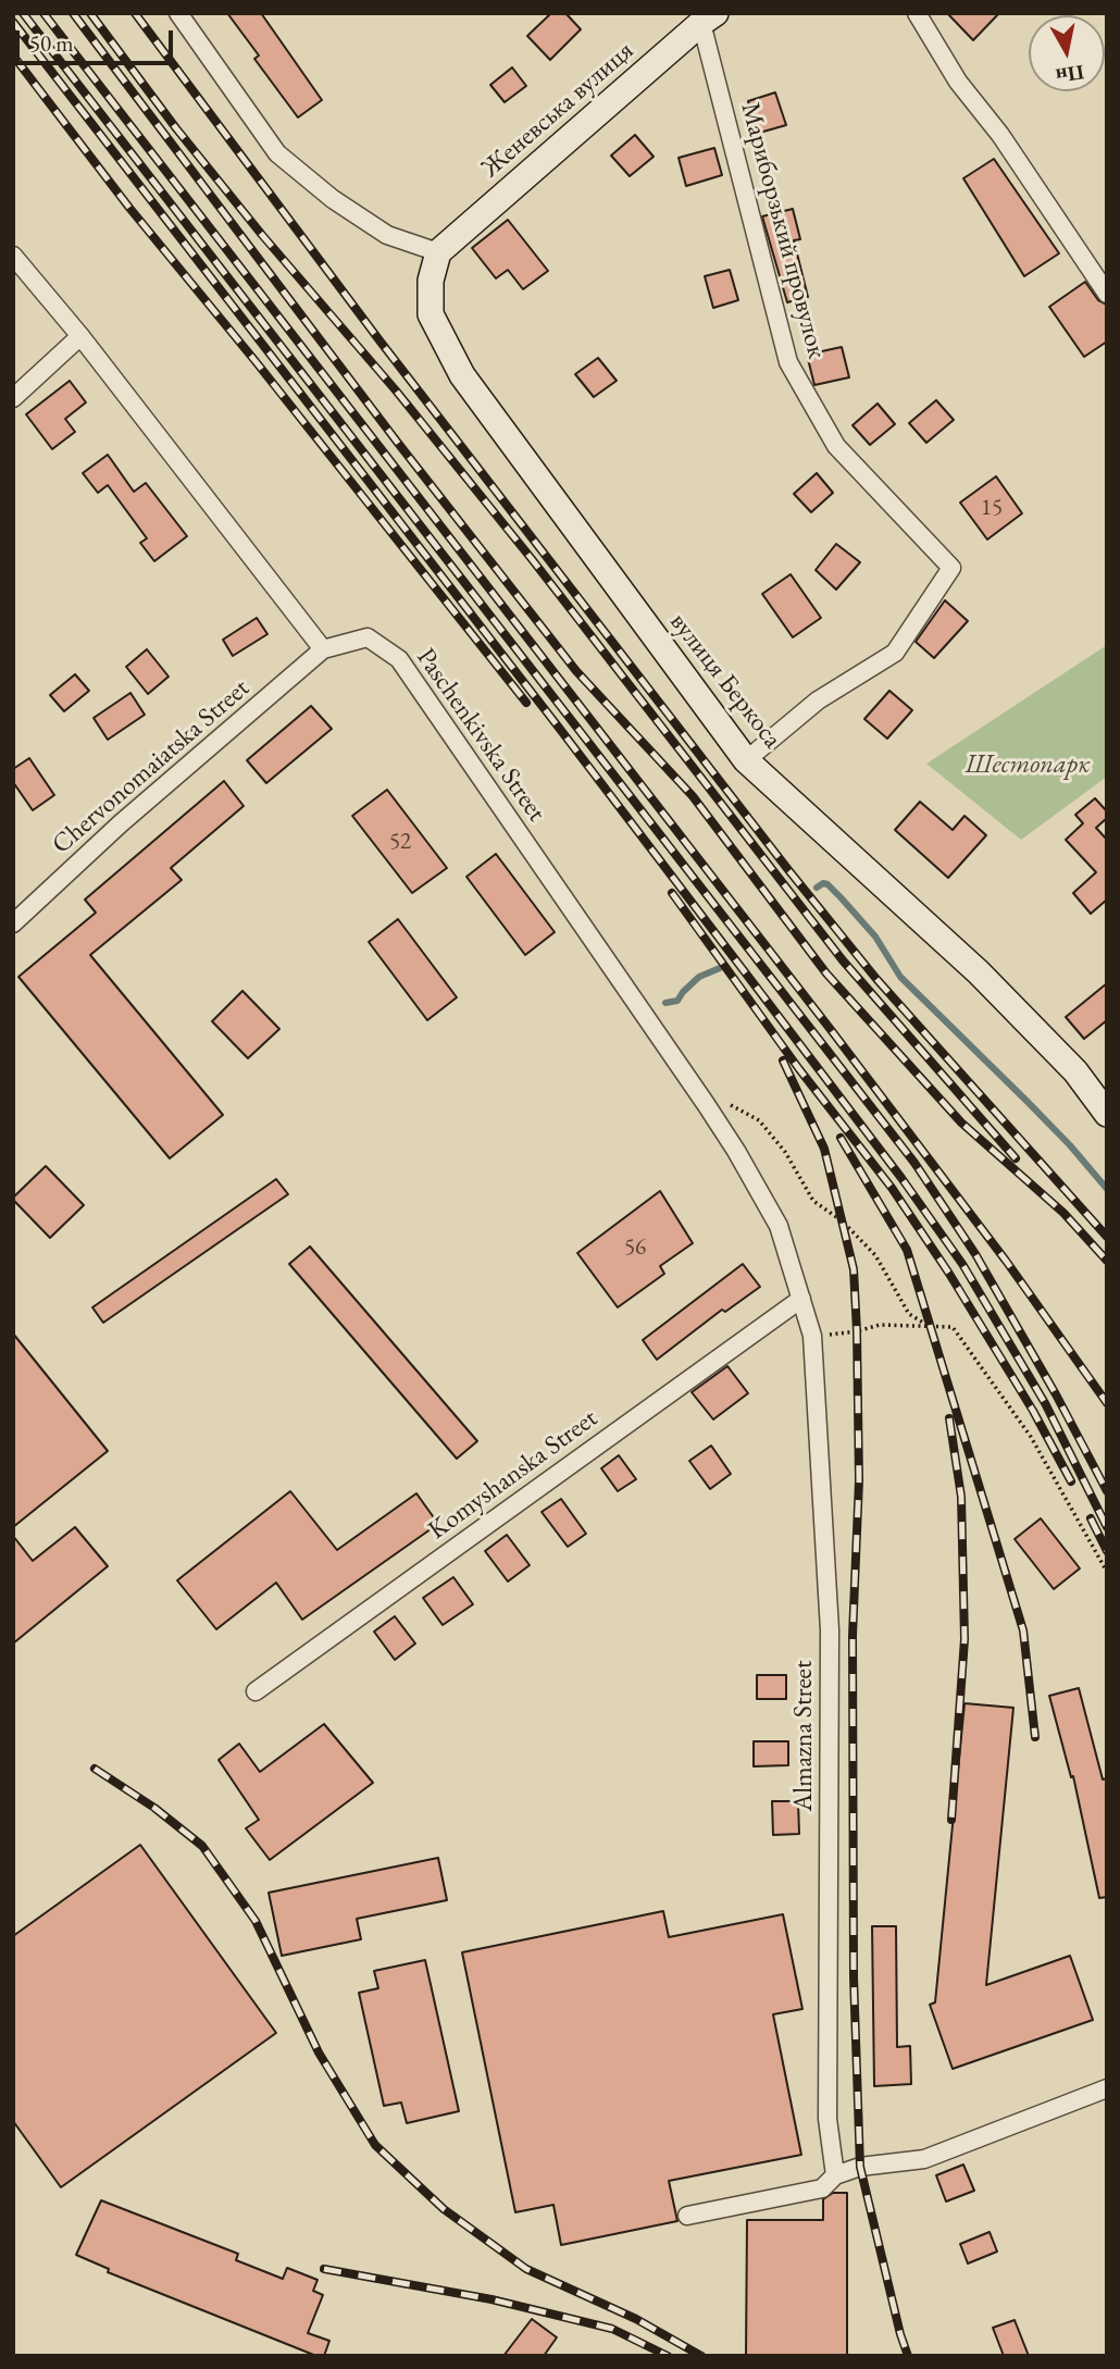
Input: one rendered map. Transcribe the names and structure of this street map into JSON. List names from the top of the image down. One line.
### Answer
{"streets":{"street":["Женевська вулиця","Мариборзький провулок","вулиця Беркоса","Paschenkivska Street","Chervonomaiatska Street","Komyshanska Street","Almazna Street"]},"crossings":[["Женевська вулиця","Мариборзький провулок"],["Женевська вулиця","вулиця Беркоса"],["Мариборзький провулок","вулиця Беркоса"],["Paschenkivska Street","Chervonomaiatska Street"],["Paschenkivska Street","Komyshanska Street"],["Paschenkivska Street","Almazna Street"],["Komyshanska Street","Almazna Street"]],"parks":["Шестопарк"],"house_numbers":["15","52","56"],"scale_bar":"50 m","north":"bottom"}
